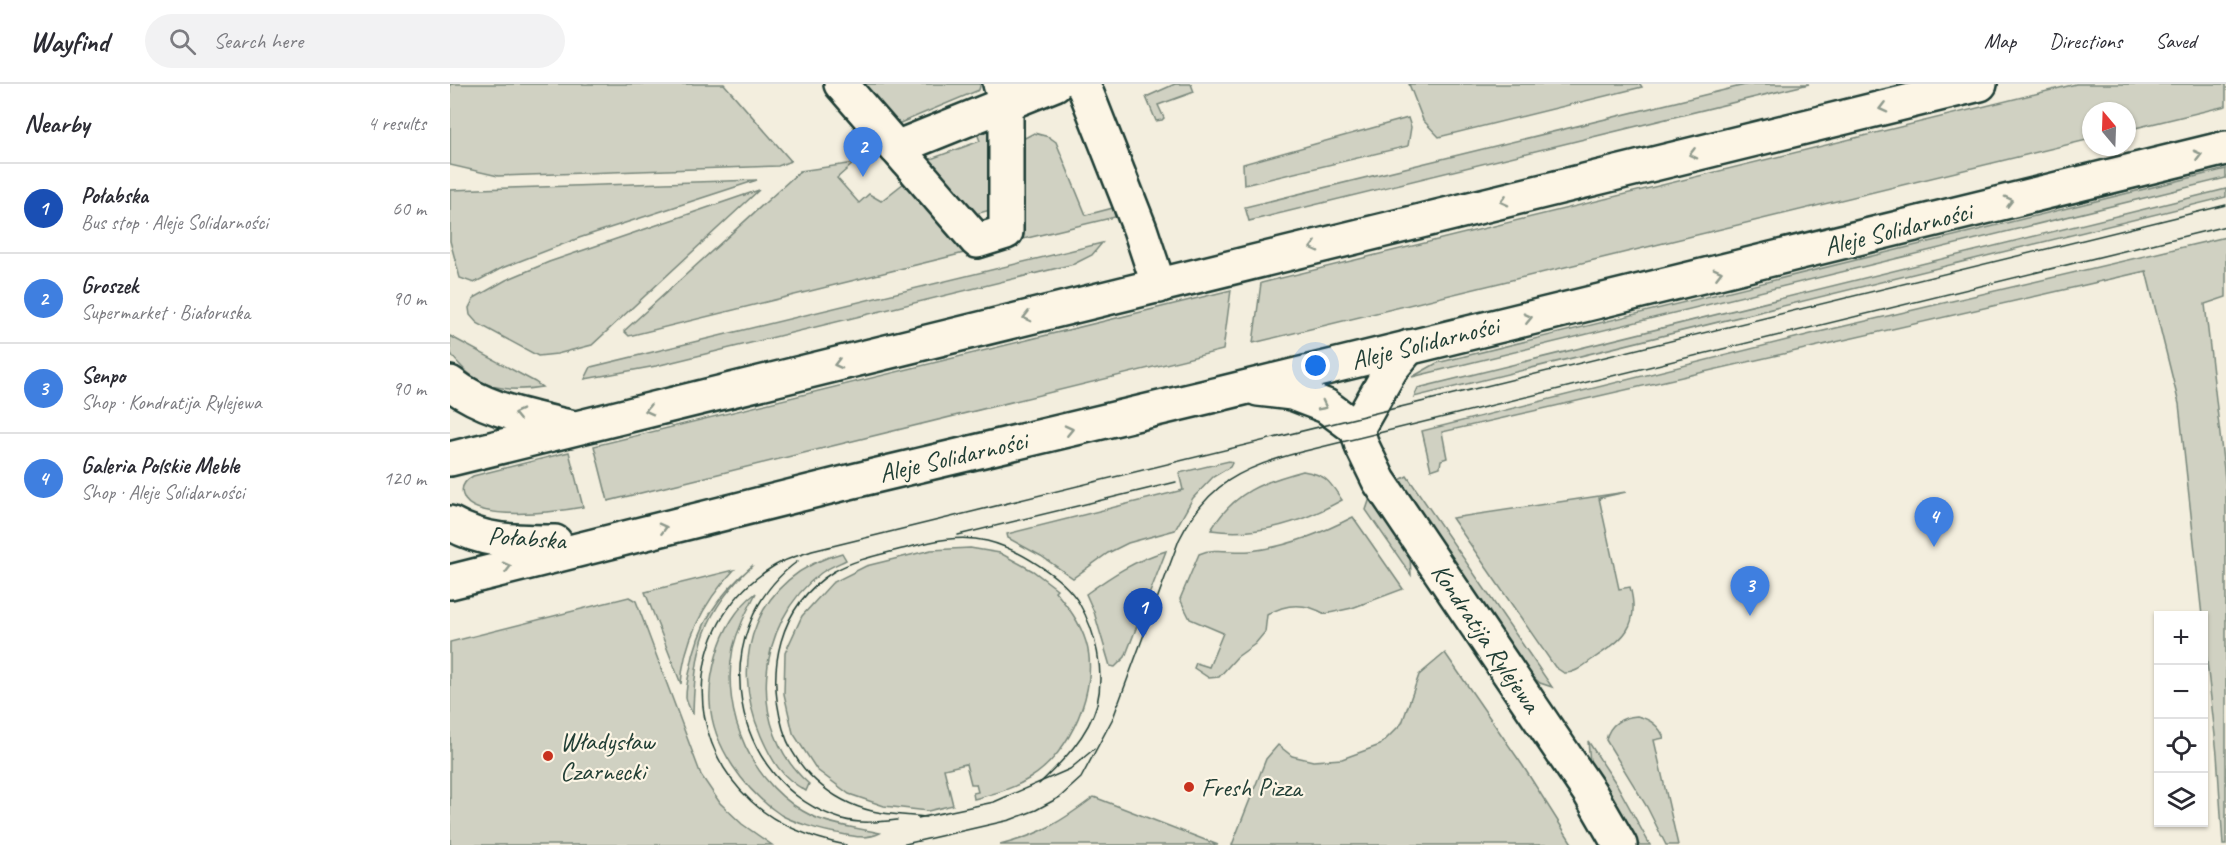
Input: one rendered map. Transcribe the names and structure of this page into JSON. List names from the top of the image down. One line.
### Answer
{"streets":{"street":["Aleje Solidarności","Połabska","Kondratija Rylejewa"]},"crossings":[["Aleje Solidarności","Połabska"]],"places":["Władysław Czarnecki","Fresh Pizza"],"north":"top","page":{"header":"Wayfind","search":"Search here","nav":["Map","Directions","Saved"],"heading":["Nearby","4 results"],"pins":["2","4","3","1"],"list":[{"mark":"1","name":"Połabska","note":"Bus stop · Aleje Solidarności","value":"60 m"},{"mark":"2","name":"Groszek","note":"Supermarket · Białoruska","value":"90 m"},{"mark":"3","name":"Senpo","note":"Shop · Kondratija Rylejewa","value":"90 m"},{"mark":"4","name":"Galeria Polskie Meble","note":"Shop · Aleje Solidarności","value":"120 m"}],"map_buttons":["+","−"]}}
